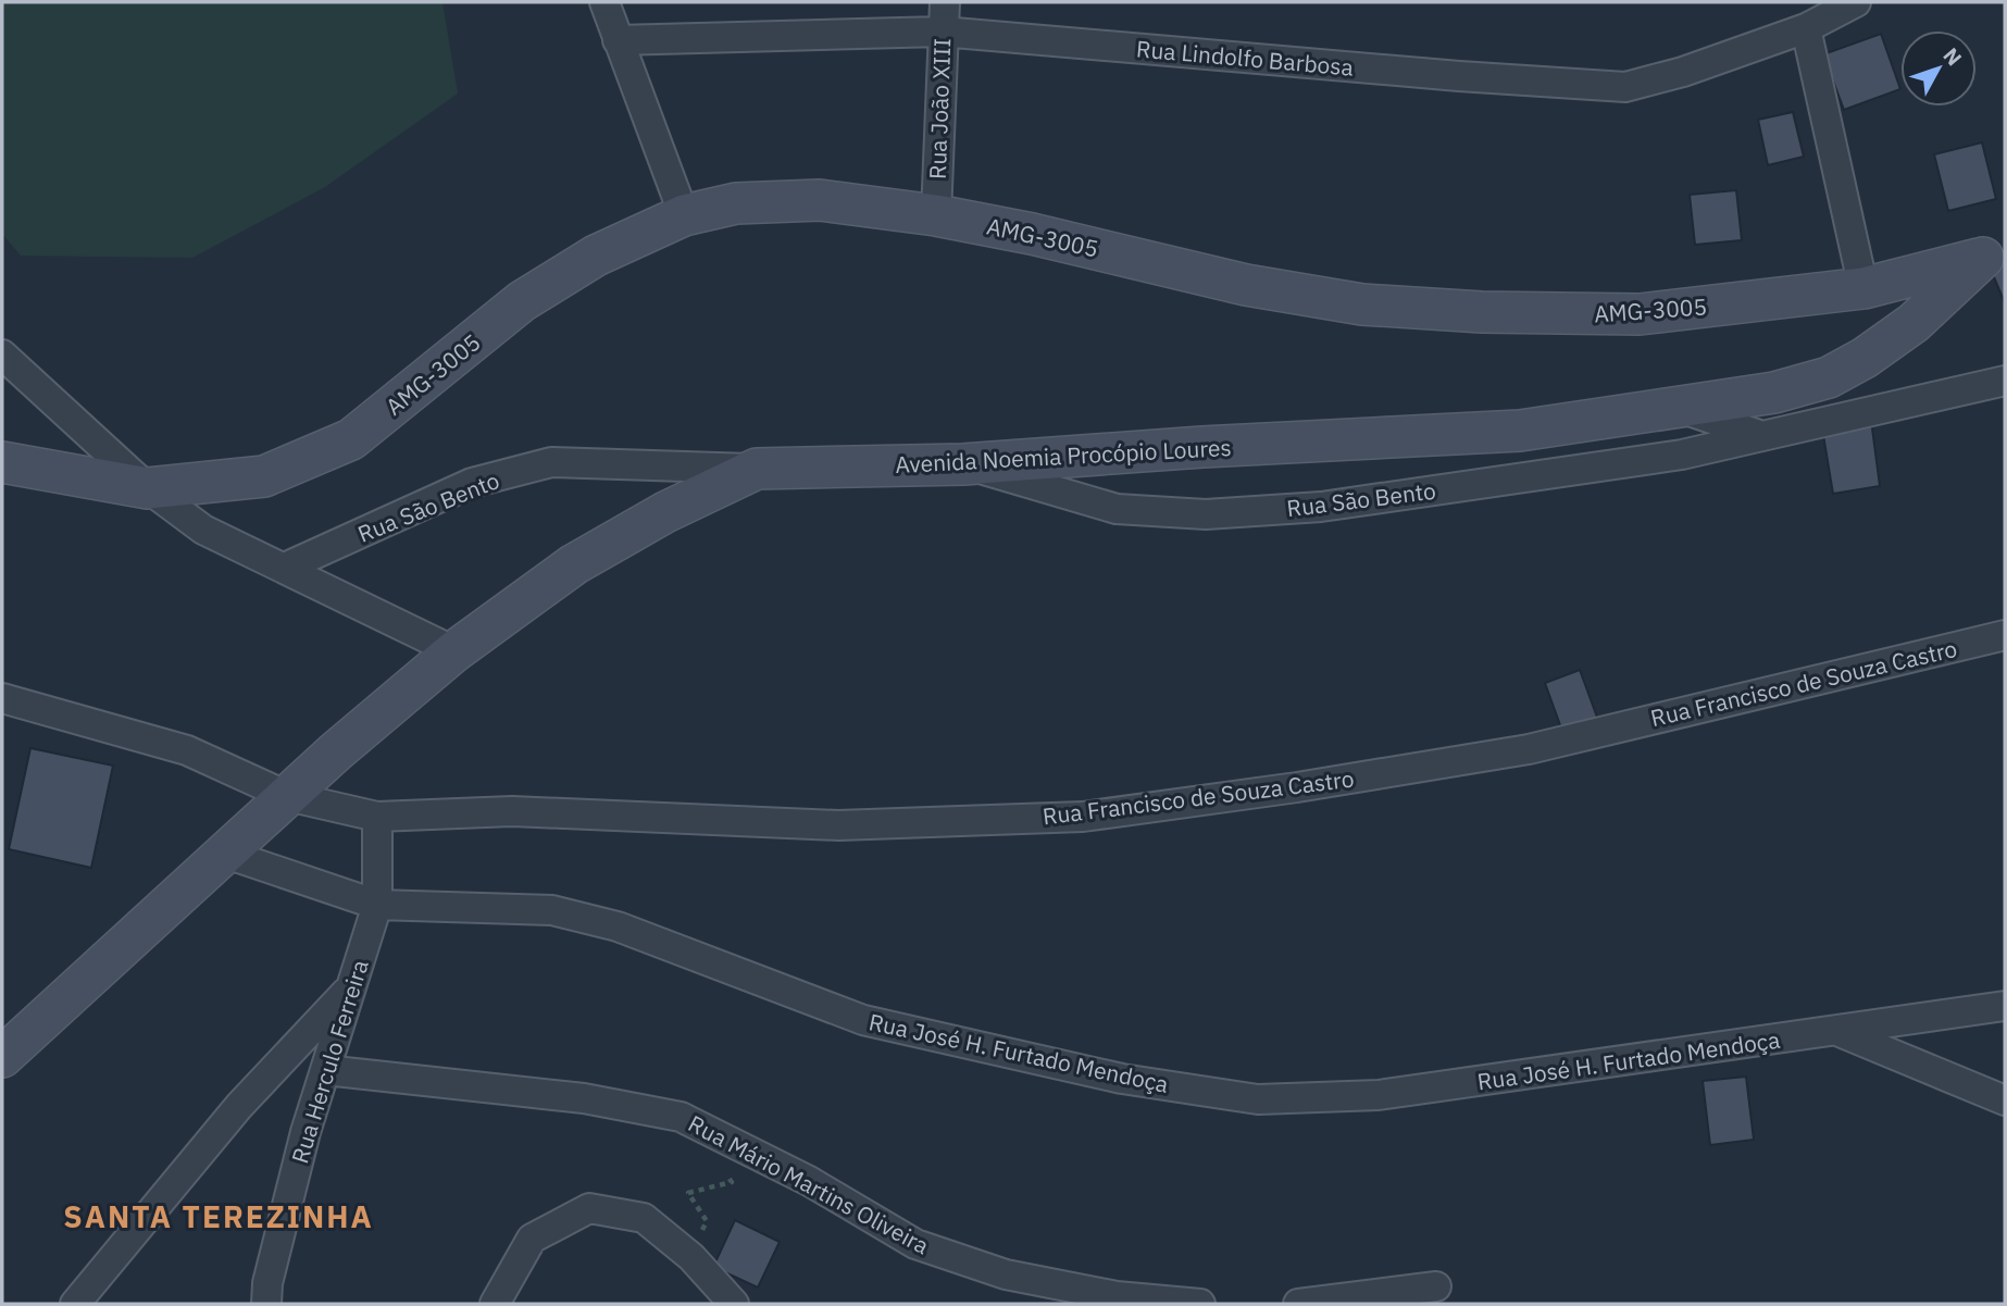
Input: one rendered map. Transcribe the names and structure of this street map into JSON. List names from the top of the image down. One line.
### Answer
{"streets":{"street":["Rua Lindolfo Barbosa","Rua João XIII","AMG-3005","Avenida Noemia Procópio Loures","Rua São Bento","Rua Francisco de Souza Castro","Rua José H. Furtado Mendoça","Rua Herculo Ferreira","Rua Mário Martins Oliveira"]},"crossings":[["Rua Lindolfo Barbosa","Rua João XIII"],["Rua João XIII","AMG-3005"],["AMG-3005","Avenida Noemia Procópio Loures"],["Avenida Noemia Procópio Loures","Rua São Bento"],["Avenida Noemia Procópio Loures","Rua Francisco de Souza Castro"],["Avenida Noemia Procópio Loures","Rua José H. Furtado Mendoça"],["Rua Francisco de Souza Castro","Rua Herculo Ferreira"],["Rua José H. Furtado Mendoça","Rua Herculo Ferreira"],["Rua Herculo Ferreira","Rua Mário Martins Oliveira"]],"districts":["SANTA TEREZINHA"],"north":"top right"}
